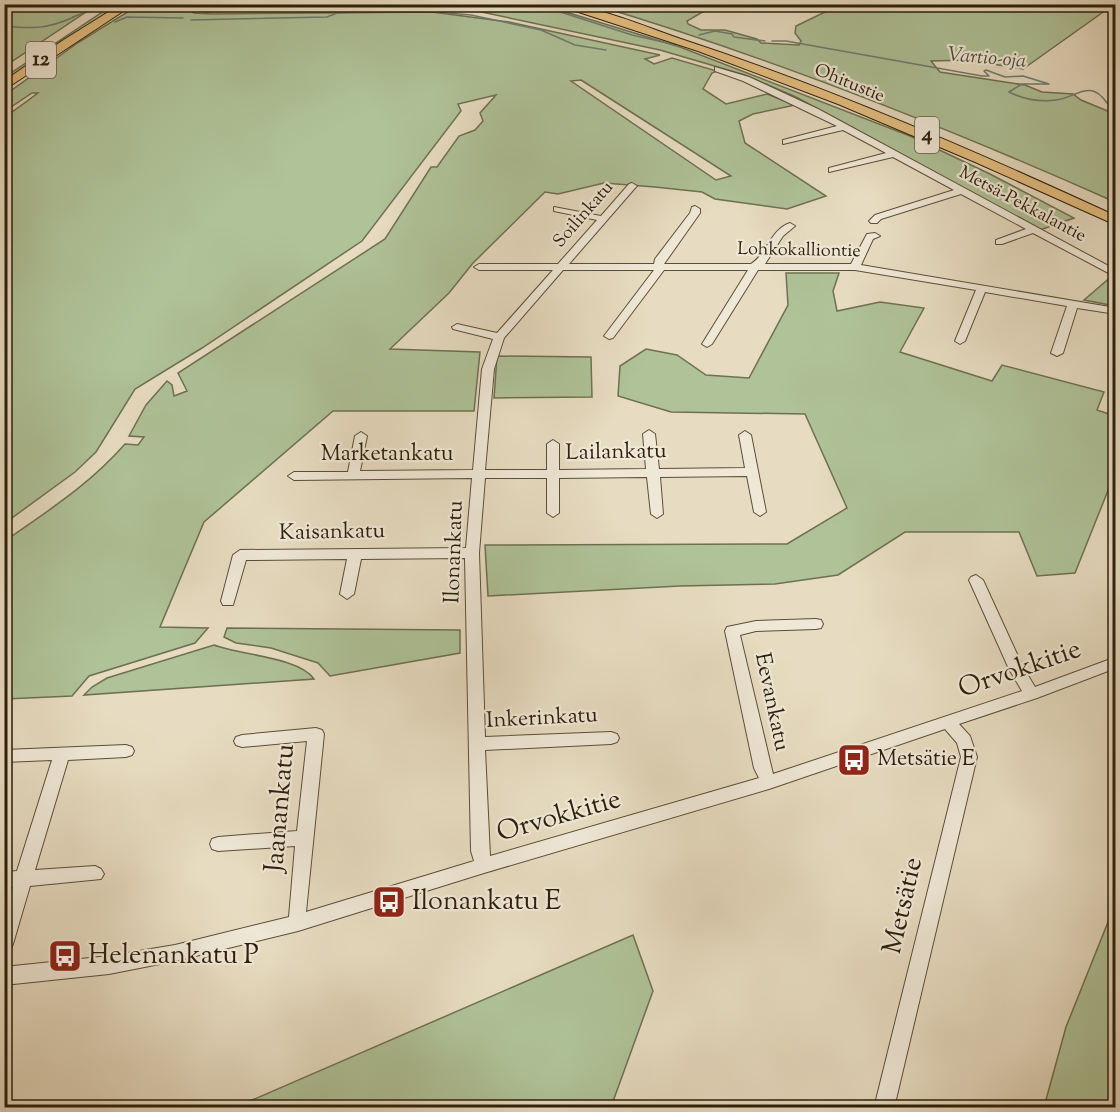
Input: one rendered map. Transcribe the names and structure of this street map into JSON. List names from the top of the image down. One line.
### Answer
{"streets":{"highway":["12","Ohitustie","4"],"street":["Metsä-Pekkalantie","Soilinkatu","Lohkokalliontie","Lailankatu","Marketankatu","Kaisankatu","Ilonankatu","Orvokkitie","Eevankatu","Inkerinkatu","Jaanankatu","Metsätie"]},"crossings":[["Soilinkatu","Lohkokalliontie"],["Soilinkatu","Ilonankatu"],["Lohkokalliontie","Ilonankatu"],["Lailankatu","Marketankatu"],["Lailankatu","Ilonankatu"],["Marketankatu","Ilonankatu"],["Kaisankatu","Ilonankatu"],["Ilonankatu","Orvokkitie"],["Ilonankatu","Inkerinkatu"],["Orvokkitie","Eevankatu"],["Orvokkitie","Jaanankatu"],["Orvokkitie","Metsätie"]],"water":["Vartio-oja"],"places":{"bus stop":["Metsätie E","Ilonankatu E","Helenankatu P"]}}
